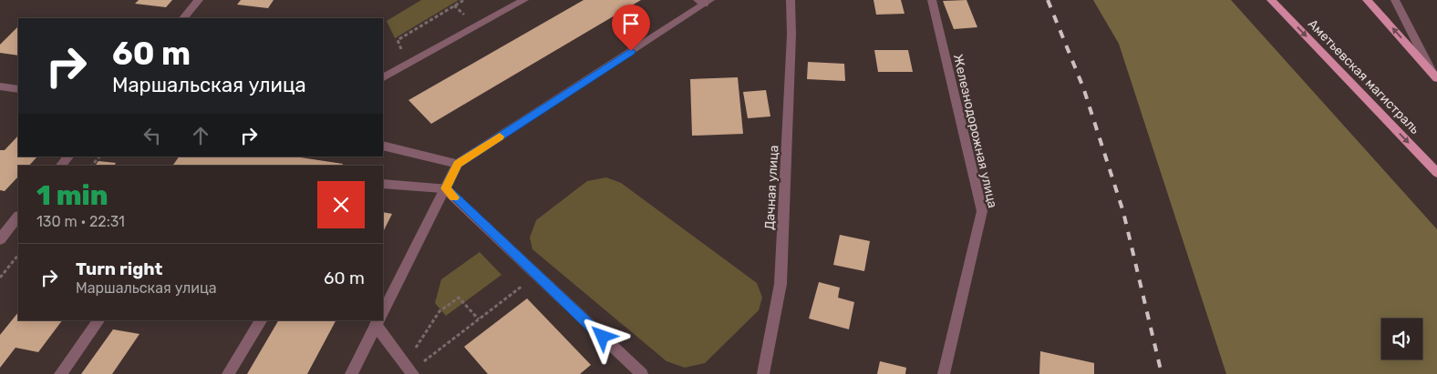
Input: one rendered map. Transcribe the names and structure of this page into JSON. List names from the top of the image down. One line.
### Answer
{"streets":{"main road":["Аметьевская магистраль"],"street":["Железнодорожная улица","Дачная улица"]},"page":{"turn":["60 m","Маршальская улица"],"heading":["1 min","130 m · 22:31"],"list":[{"name":"Turn right","note":"Маршальская улица","value":"60 m"}]}}
